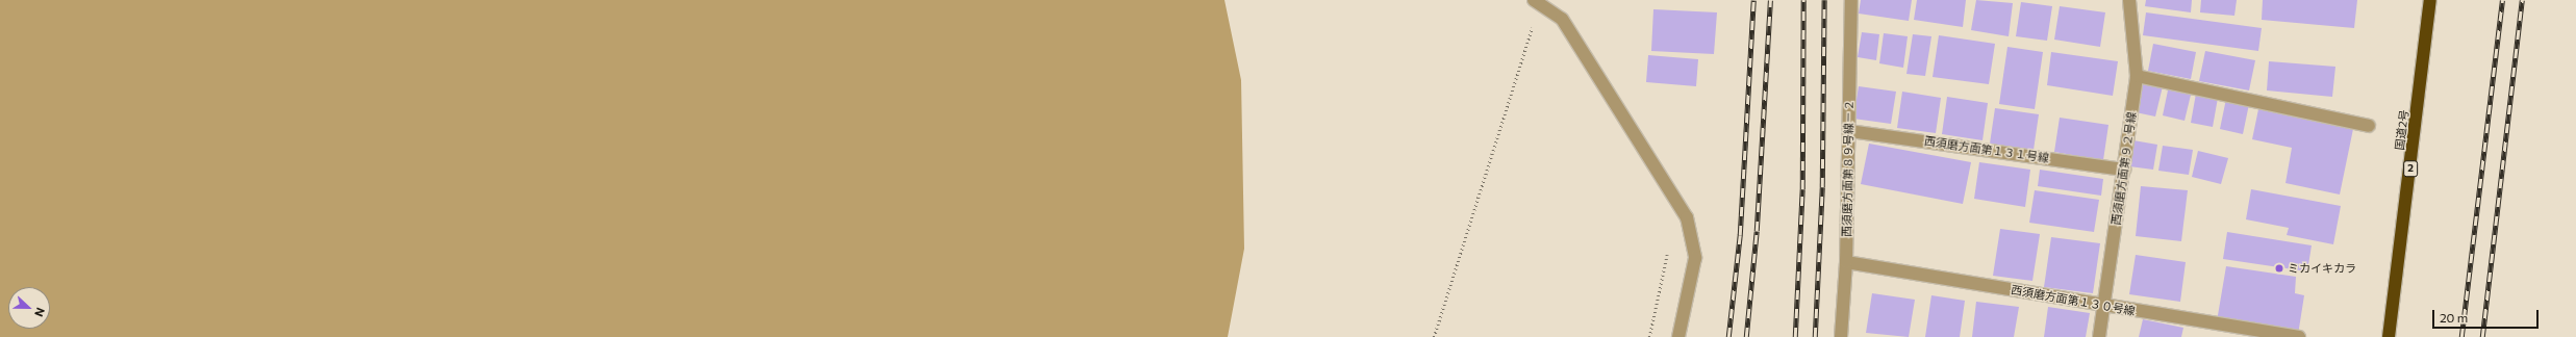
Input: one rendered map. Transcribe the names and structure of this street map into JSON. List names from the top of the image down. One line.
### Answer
{"streets":{"highway":["国道2号","2"],"street":["西須磨方面第１３１号線","西須磨方面第８９号線－２","西須磨方面第９２号線","西須磨方面第１３０号線"]},"crossings":[["西須磨方面第１３１号線","西須磨方面第８９号線－２"],["西須磨方面第１３１号線","西須磨方面第９２号線"],["西須磨方面第８９号線－２","西須磨方面第１３０号線"],["西須磨方面第９２号線","西須磨方面第１３０号線"]],"places":["ミカイキカラ"],"scale_bar":"20 m","north":"right"}
